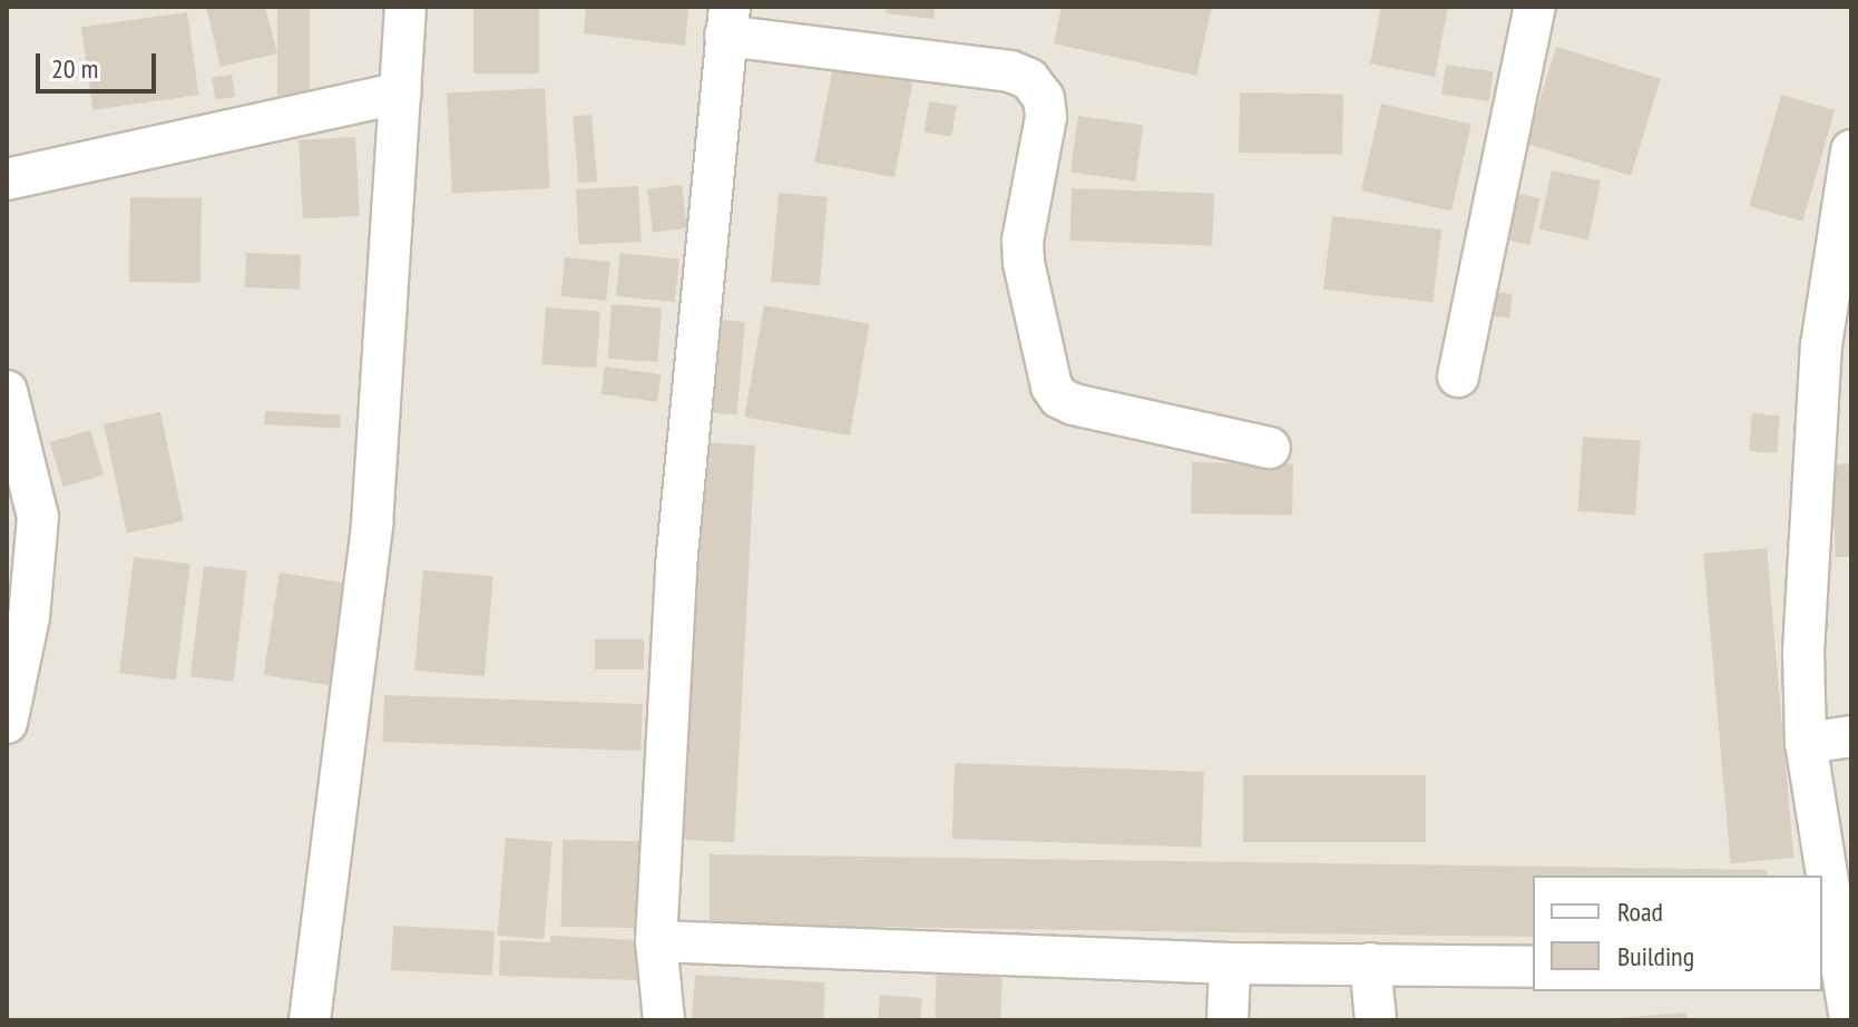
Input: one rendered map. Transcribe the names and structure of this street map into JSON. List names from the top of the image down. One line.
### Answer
{"legend":["Road","Building"],"scale_bar":"20 m"}
